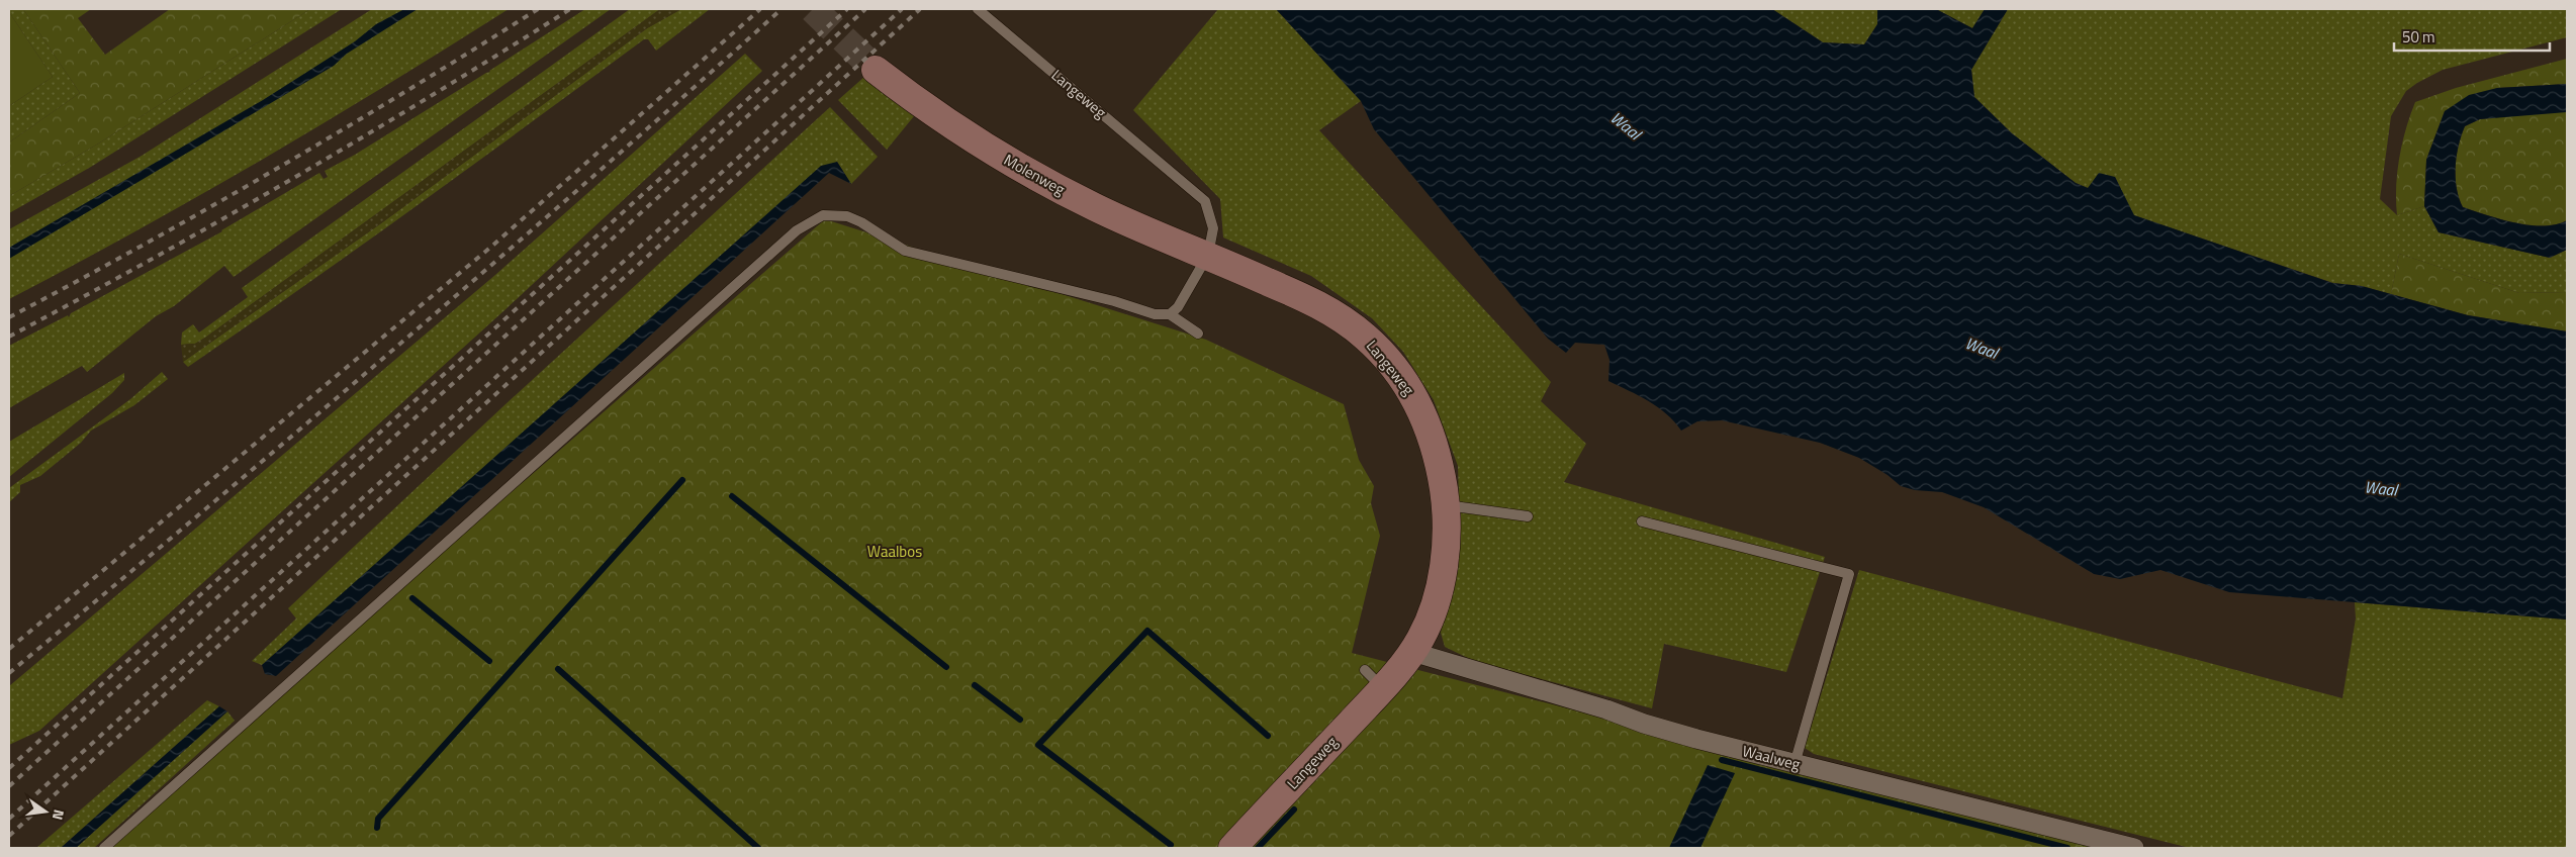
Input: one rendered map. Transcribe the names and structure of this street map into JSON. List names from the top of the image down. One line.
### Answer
{"streets":{"main road":["Langeweg","Molenweg"],"street":["Waalweg"]},"crossings":[["Langeweg","Molenweg"],["Langeweg","Waalweg"]],"water":["Waal"],"parks":["Waalbos"],"scale_bar":"50 m","north":"right"}
